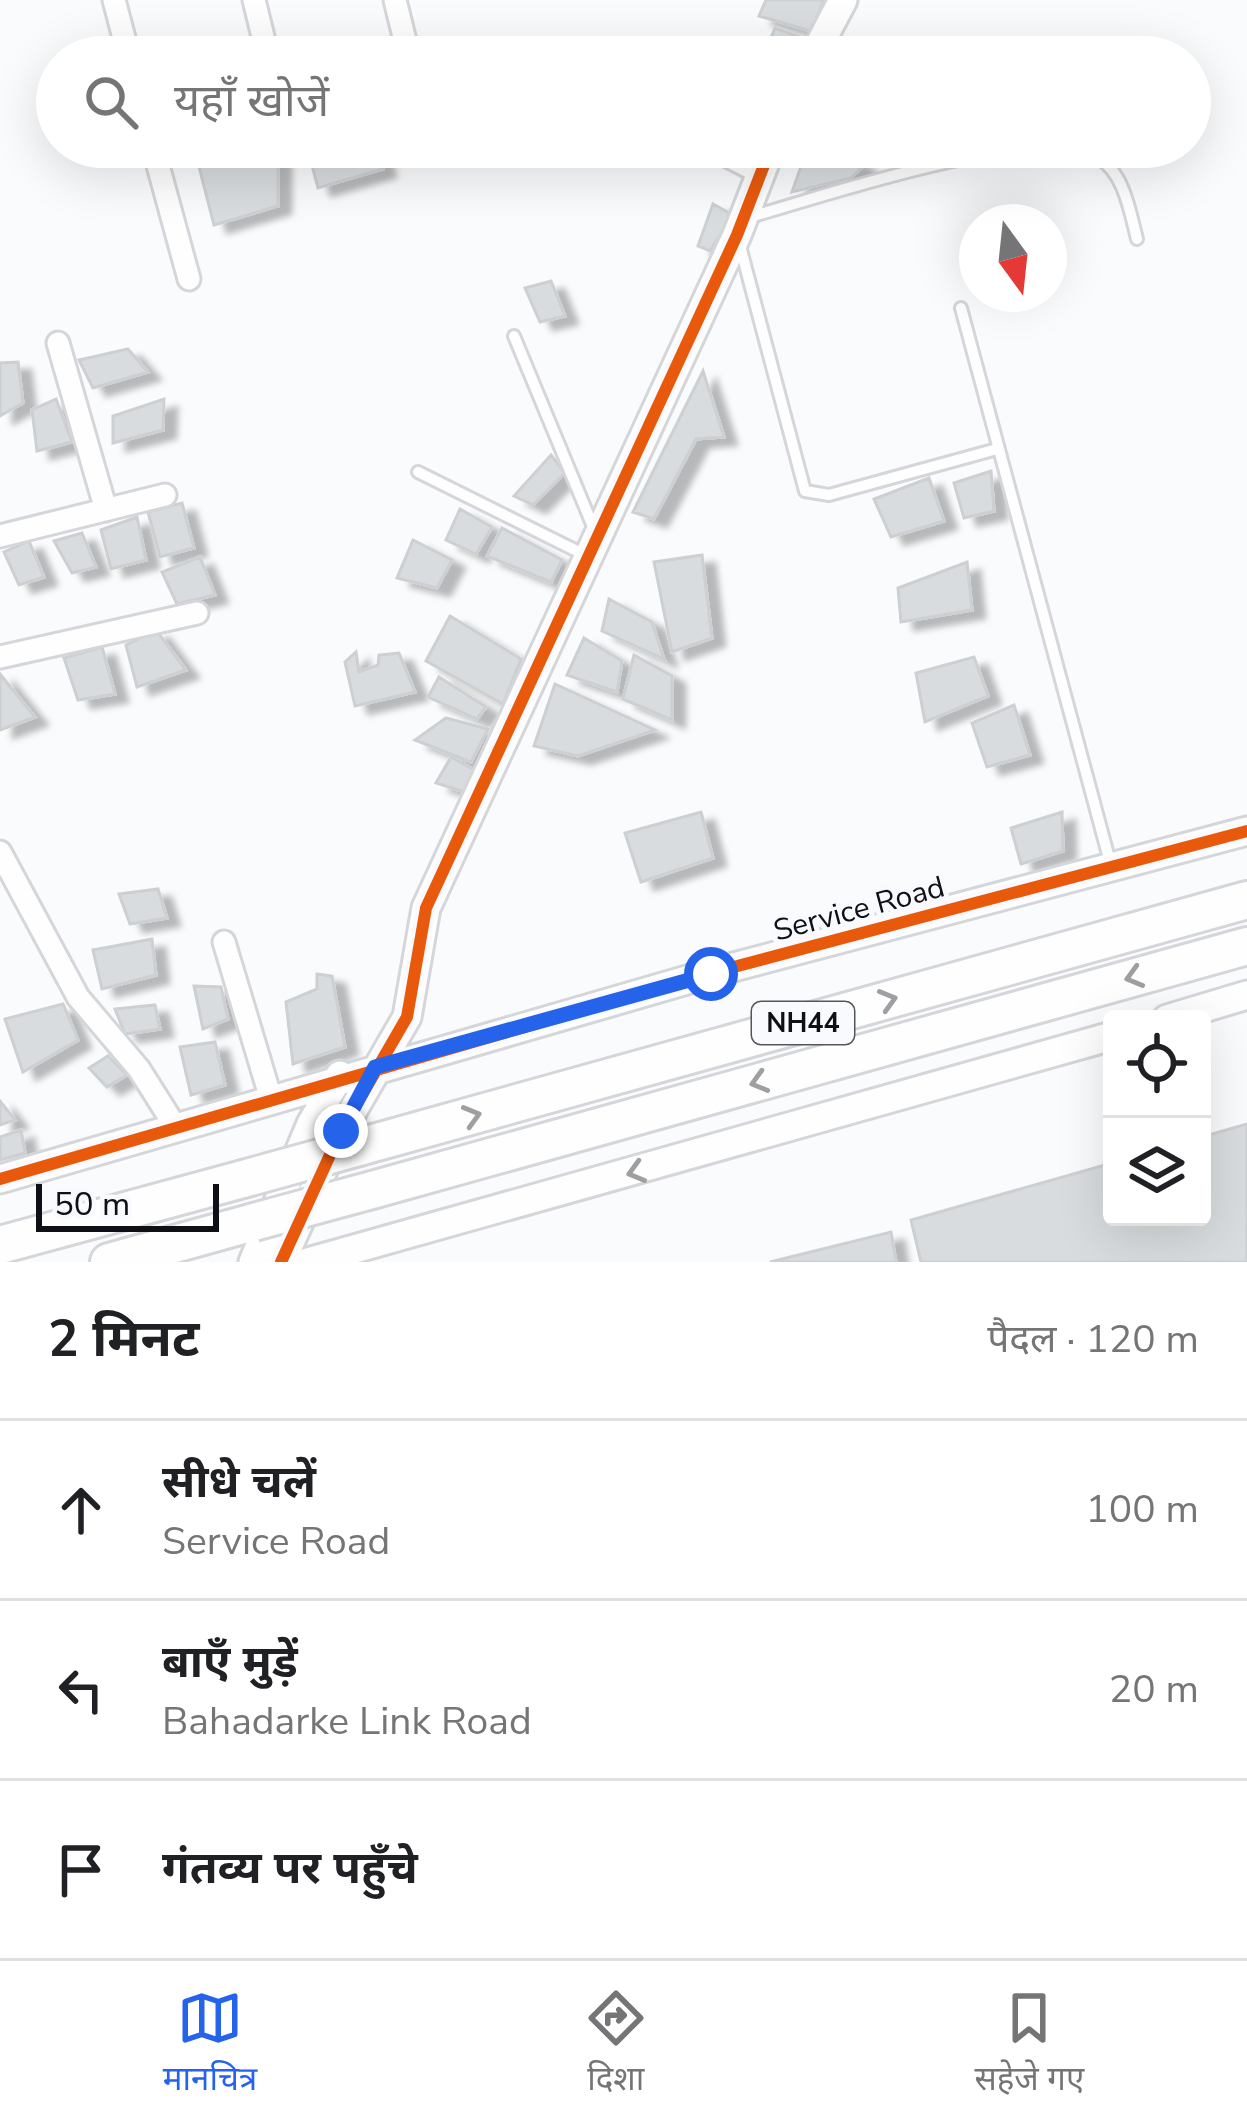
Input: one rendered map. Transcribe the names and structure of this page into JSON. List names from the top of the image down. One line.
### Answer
{"streets":{"highway":["NH44"],"street":["Service Road"]},"scale_bar":"50 m","north":"bottom","page":{"search":"यहाँ खोजें","scale":"50 m","heading":["2 मिनट","पैदल · 120 m"],"list":[["सीधे चलें","Service Road","100 m"],["बाएँ मुड़ें","Bahadarke Link Road","20 m"],"गंतव्य पर पहुँचे"],"nav":["मानचित्र","दिशा","सहेजे गए"]}}
